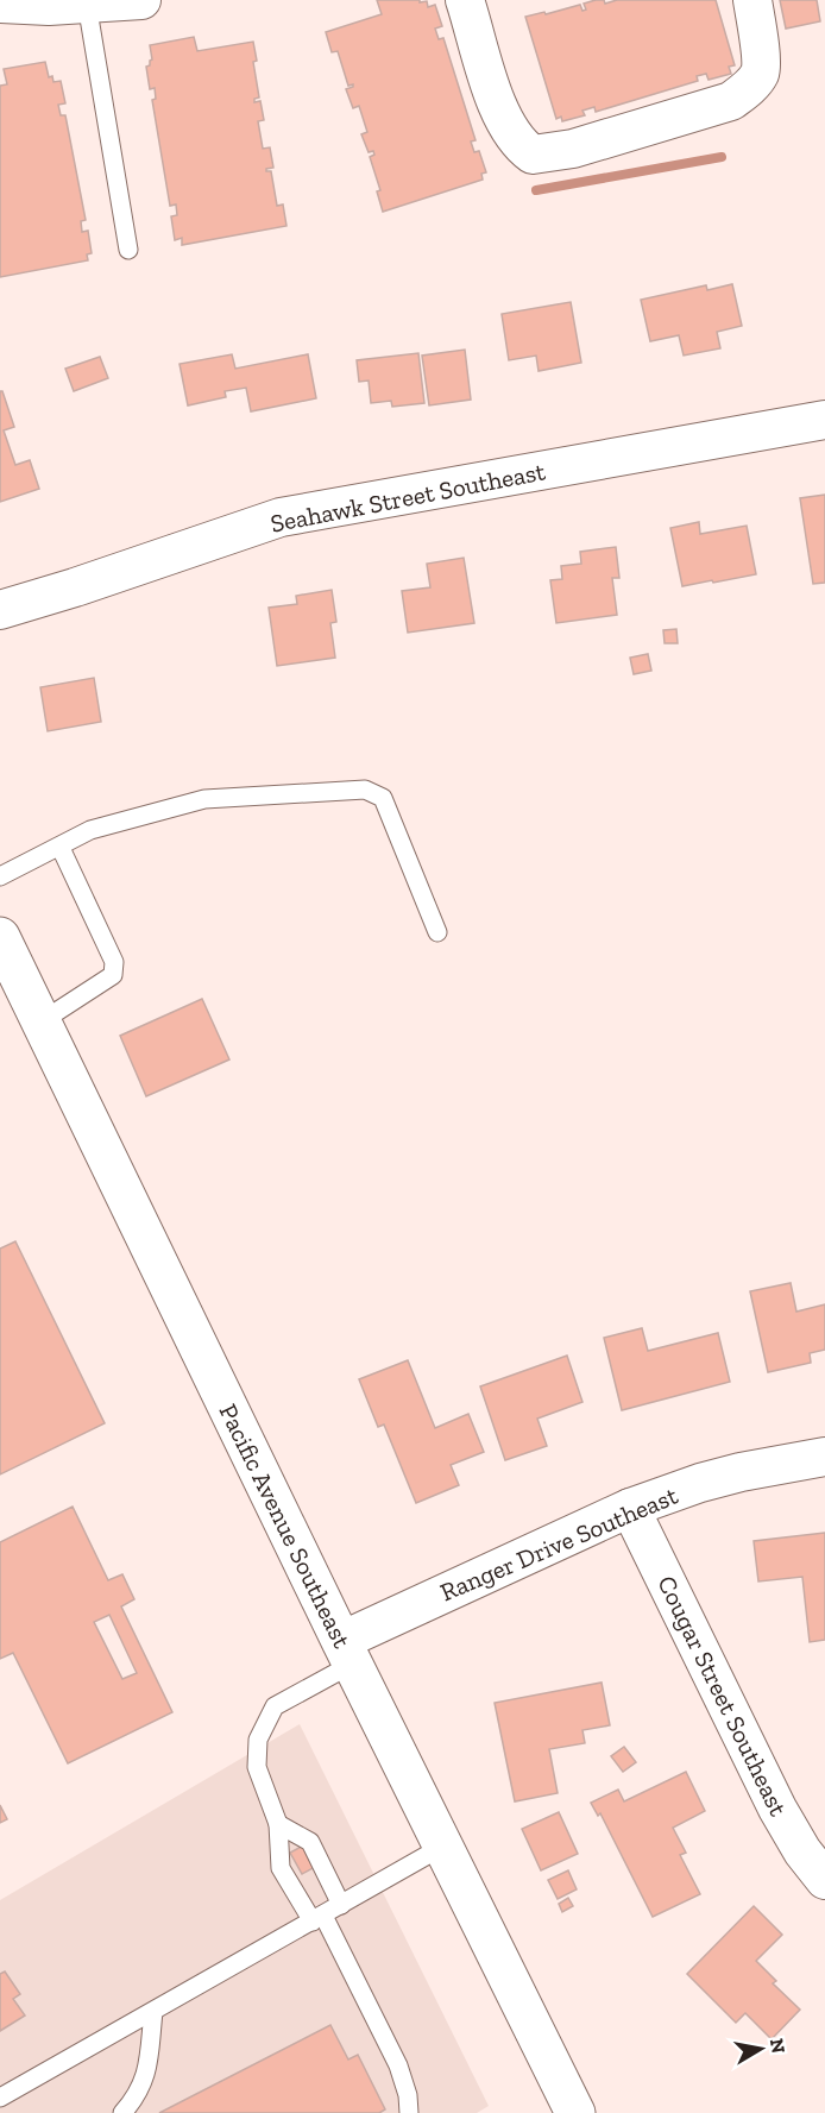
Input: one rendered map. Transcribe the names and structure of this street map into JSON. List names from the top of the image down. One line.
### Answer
{"streets":{"main road":["Pacific Avenue Southeast"],"street":["Seahawk Street Southeast","Ranger Drive Southeast","Cougar Street Southeast"]},"crossings":[["Pacific Avenue Southeast","Ranger Drive Southeast"],["Ranger Drive Southeast","Cougar Street Southeast"]],"north":"right"}
